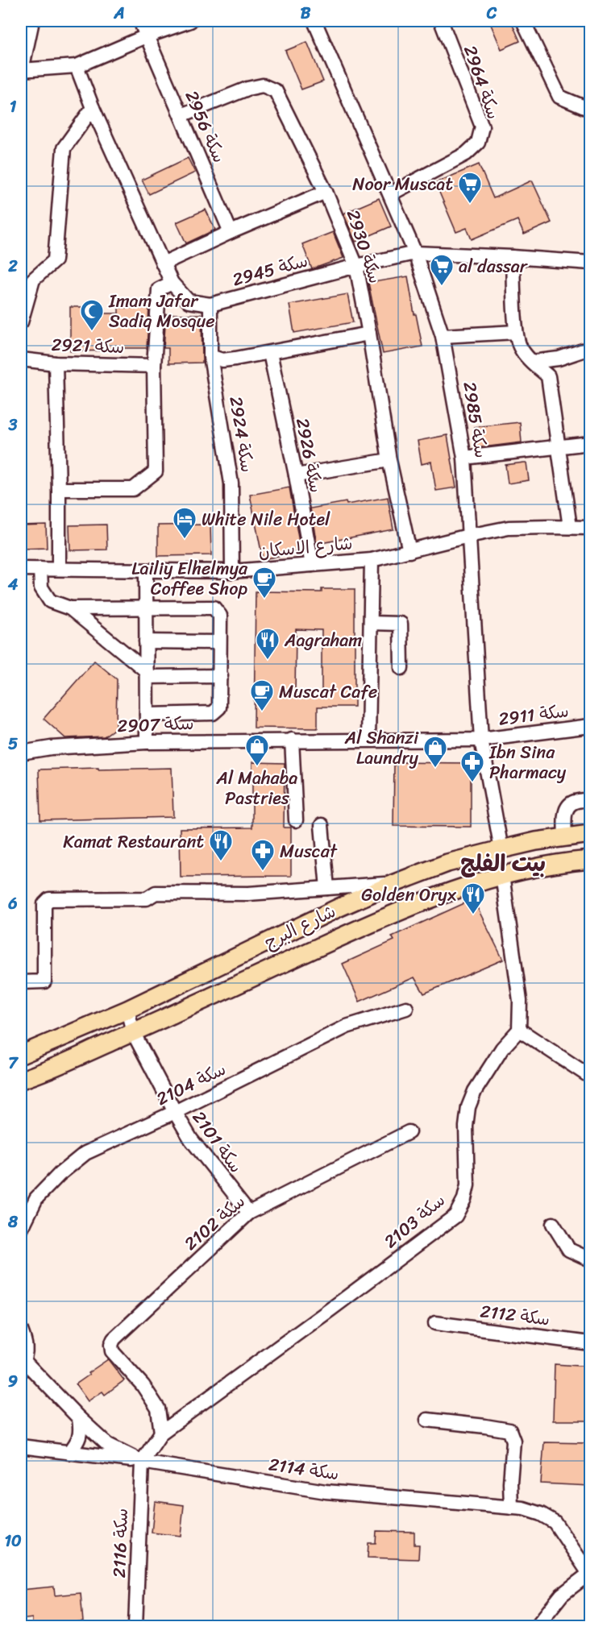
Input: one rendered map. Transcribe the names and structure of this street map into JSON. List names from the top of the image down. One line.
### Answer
{"streets":{"main road":["شارع البرج"],"street":["سكة 2964","سكة 2956","سكة 2930","سكة 2945","سكة 2921","سكة 2985","سكة 2924","سكة 2926","شارع الاسكان","سكة 2911","سكة 2907","سكة 2104","سكة 2101","سكة 2103","سكة 2102","سكة 2112","سكة 2114","سكة 2116"]},"crossings":[["سكة 2964","سكة 2985"],["سكة 2956","سكة 2930"],["سكة 2930","سكة 2945"],["سكة 2930","شارع الاسكان"],["سكة 2945","سكة 2985"],["سكة 2945","سكة 2924"],["سكة 2985","شارع الاسكان"],["سكة 2985","سكة 2911"],["سكة 2985","سكة 2907"],["سكة 2985","شارع البرج"],["سكة 2924","شارع الاسكان"],["سكة 2926","شارع الاسكان"],["سكة 2911","سكة 2907"],["شارع البرج","سكة 2101"],["سكة 2104","سكة 2101"],["سكة 2101","سكة 2102"],["سكة 2103","سكة 2102"],["سكة 2103","سكة 2114"],["سكة 2103","سكة 2116"],["سكة 2114","سكة 2116"]],"districts":["بيت الفلج"],"places":{"supermarket":["Noor Muscat","al dassar"],"mosque":["Imam Jafar Sadiq Mosque"],"hotel":["White Nile Hotel"],"cafe":["Lailiy Elhelmya Coffee Shop","Muscat Cafe"],"restaurant":["Aagraham","Kamat Restaurant","Golden Oryx"],"shop":["Al Mahaba Pastries","Al Shanzi Laundry"],"pharmacy":["Ibn Sina Pharmacy","Muscat"]},"grid":{"columns":["A","B","C"],"rows":["1","2","3","4","5","6","7","8","9","10"]}}
